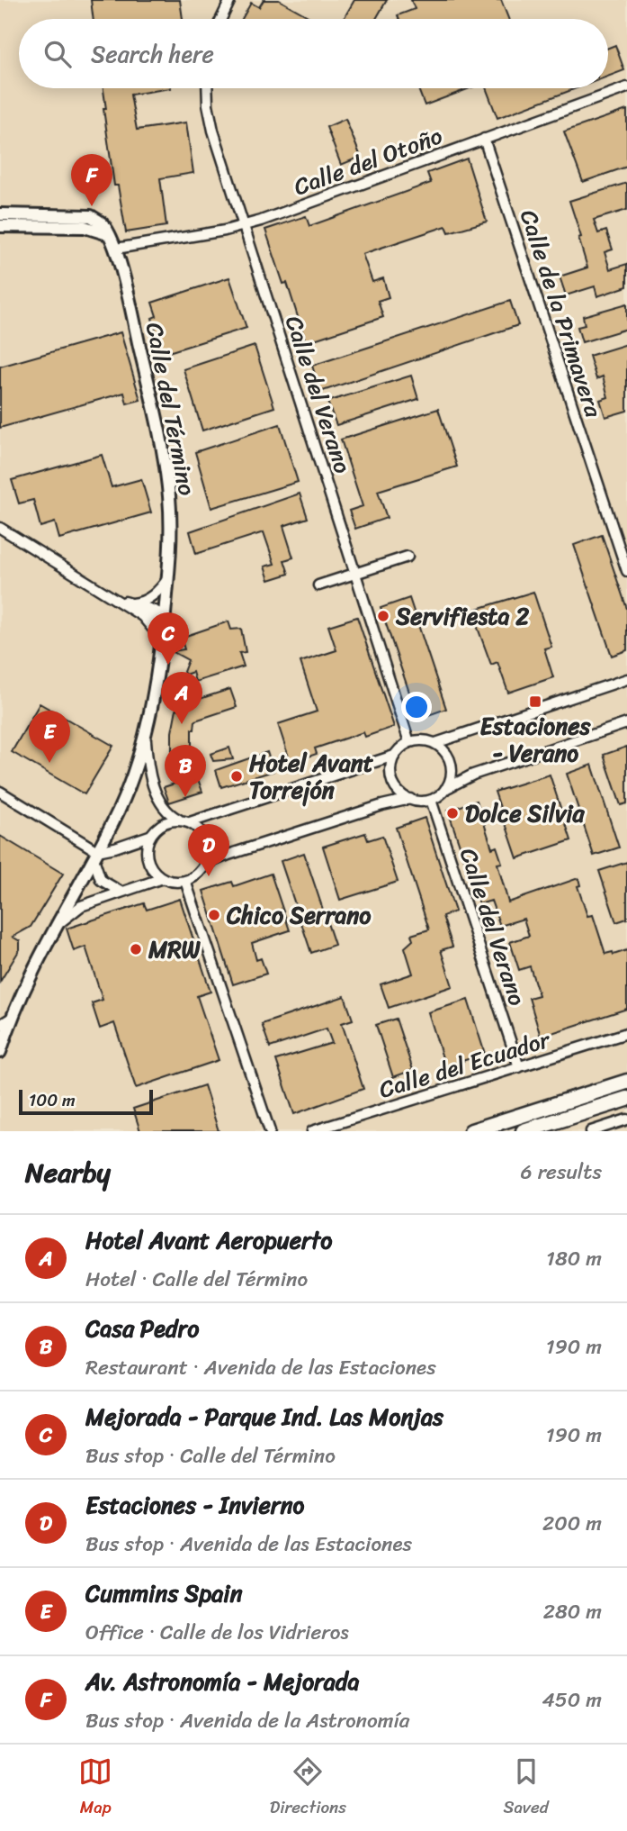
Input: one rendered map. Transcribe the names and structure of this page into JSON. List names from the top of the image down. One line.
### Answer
{"streets":{"street":["Calle del Otoño","Calle de la Primavera","Calle del Verano","Calle del Término","Calle del Ecuador"]},"crossings":[["Calle del Otoño","Calle de la Primavera"],["Calle del Otoño","Calle del Verano"],["Calle del Otoño","Calle del Término"],["Calle del Verano","Calle del Ecuador"]],"places":{"other":["Servifiesta 2","Hotel Avant Torrejón","Dolce Silvia","Chico Serrano","MRW"],"transit":["Estaciones - Verano"]},"scale_bar":"100 m","page":{"search":"Search here","pins":["F","C","A","E","B","D"],"scale":"100 m","heading":["Nearby","6 results"],"list":[{"mark":"A","name":"Hotel Avant Aeropuerto","note":"Hotel · Calle del Término","value":"180 m"},{"mark":"B","name":"Casa Pedro","note":"Restaurant · Avenida de las Estaciones","value":"190 m"},{"mark":"C","name":"Mejorada - Parque Ind. Las Monjas","note":"Bus stop · Calle del Término","value":"190 m"},{"mark":"D","name":"Estaciones - Invierno","note":"Bus stop · Avenida de las Estaciones","value":"200 m"},{"mark":"E","name":"Cummins Spain","note":"Office · Calle de los Vidrieros","value":"280 m"},{"mark":"F","name":"Av. Astronomía - Mejorada","note":"Bus stop · Avenida de la Astronomía","value":"450 m"}],"nav":["Map","Directions","Saved"]}}
